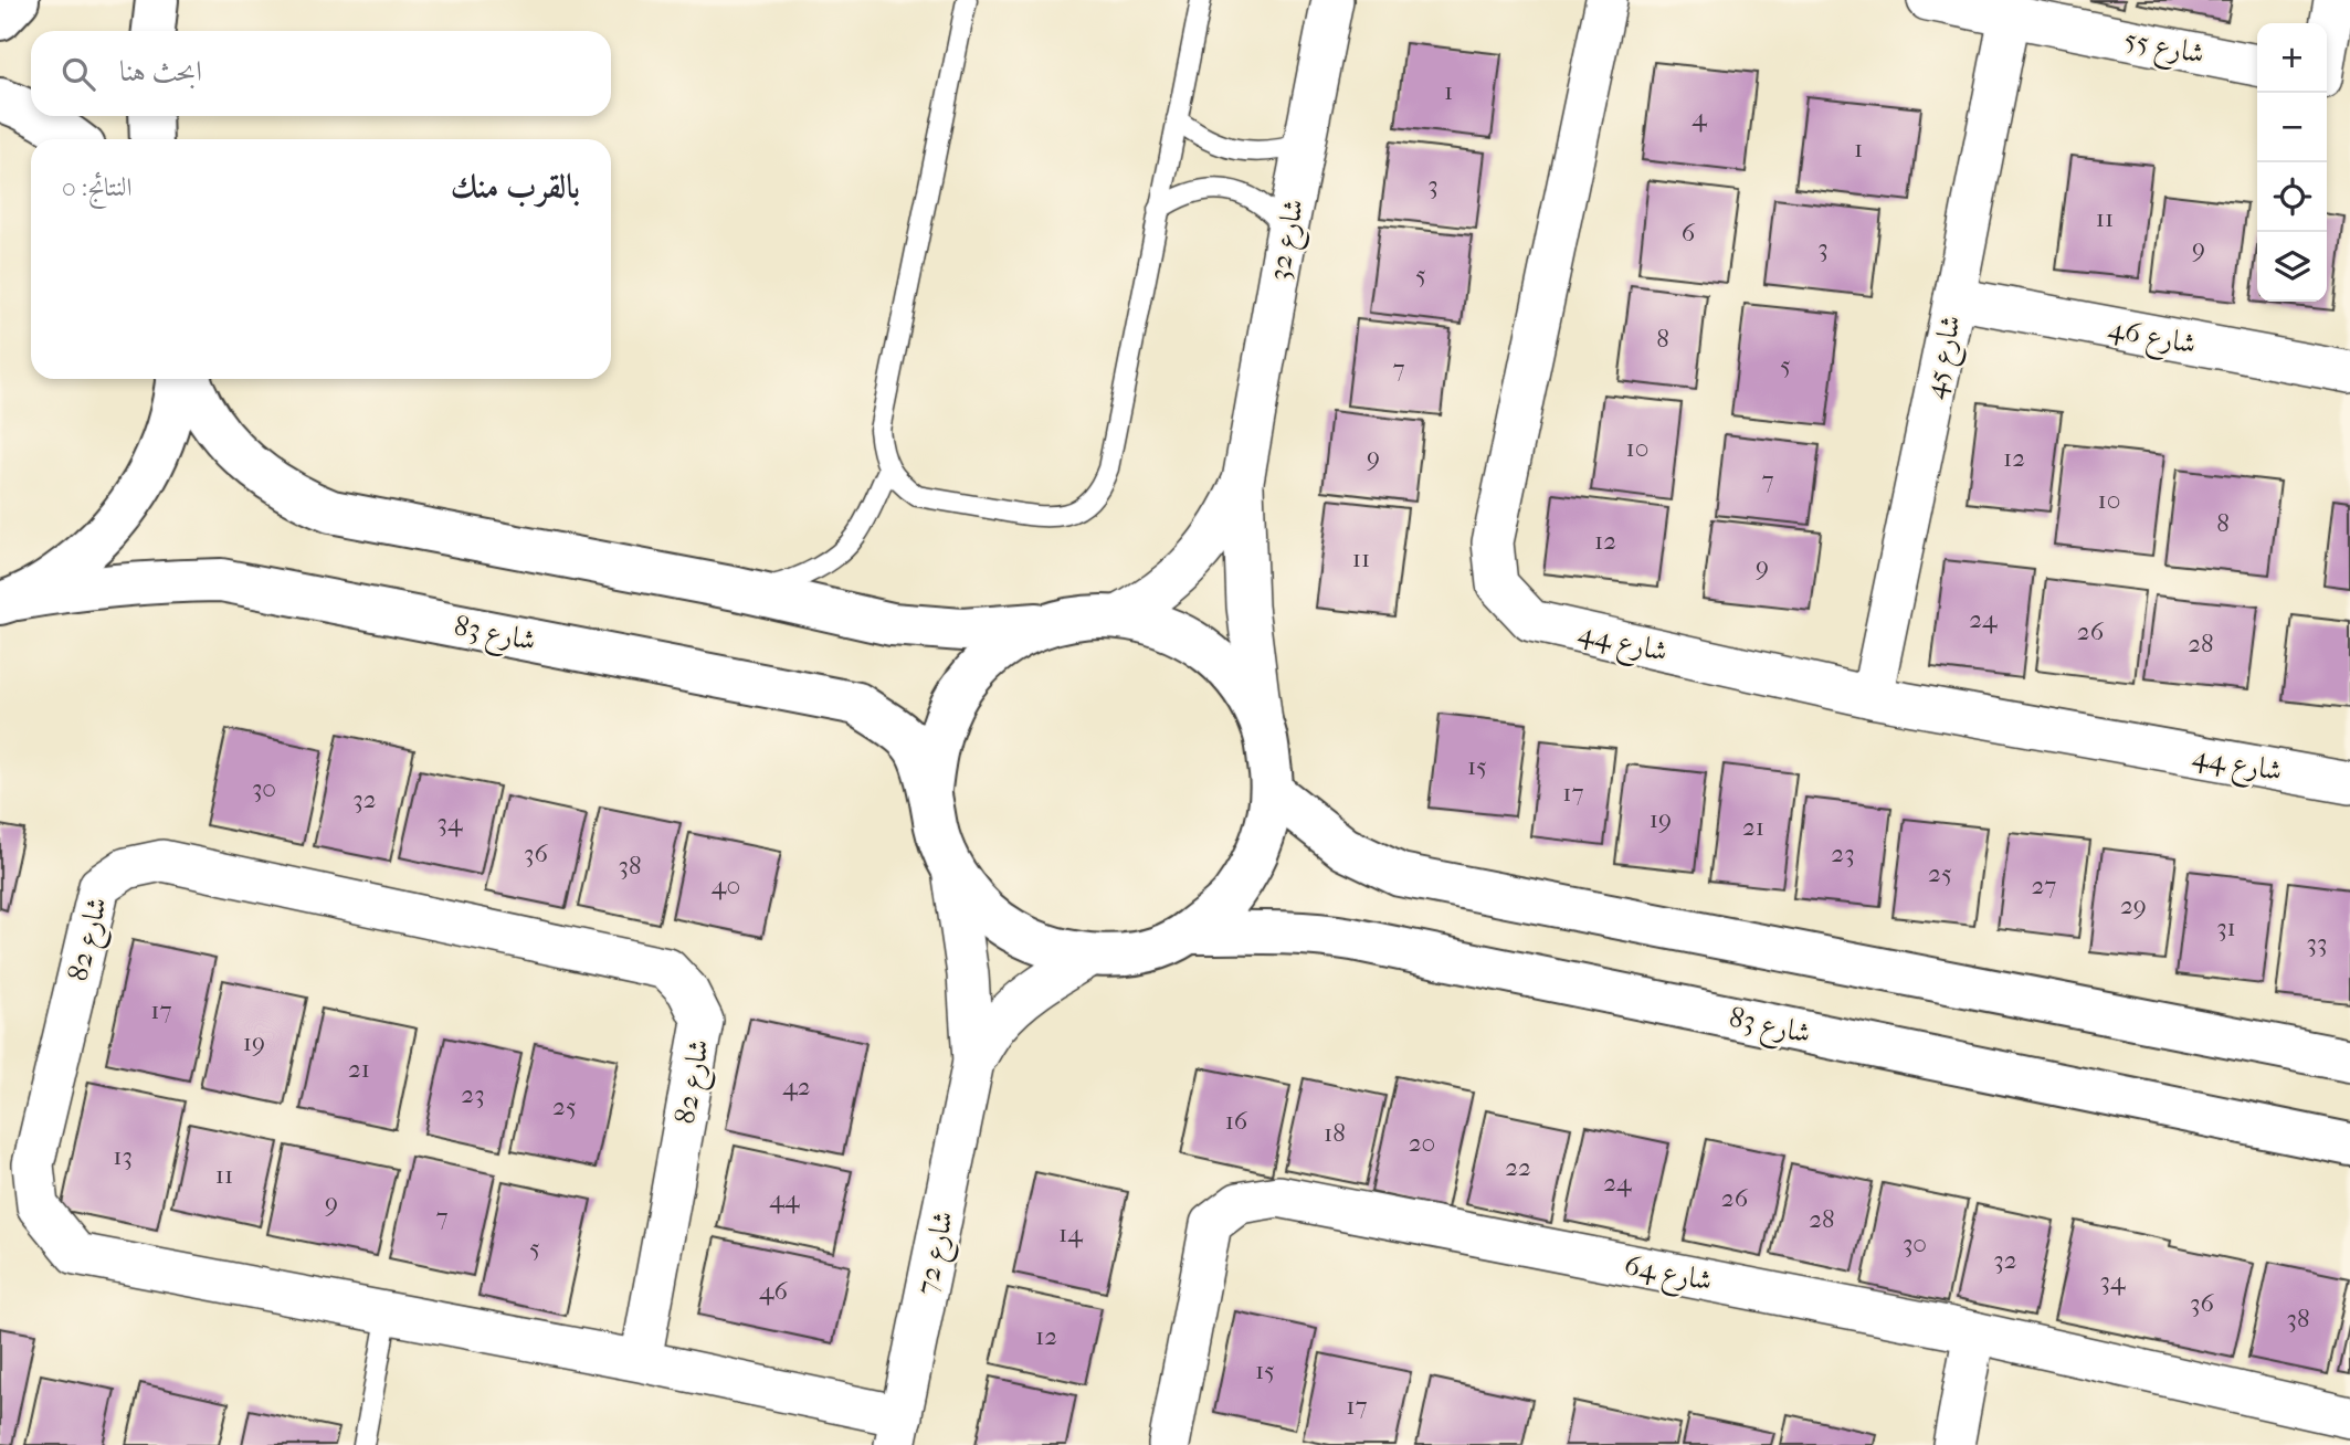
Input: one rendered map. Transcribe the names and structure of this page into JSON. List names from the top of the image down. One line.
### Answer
{"streets":{"street":["شارع 55","شارع 32","شارع 46","شارع 45","شارع 83","شارع 44","شارع 82","شارع 72","شارع 64"]},"crossings":[["شارع 55","شارع 45"],["شارع 46","شارع 45"],["شارع 45","شارع 44"],["شارع 82","شارع 72"]],"house_numbers":["1","4","1","3","11","6","3","9","5","8","5","7","10","9","12","7","10","8","12","11","9","24","26","28","15","30","17","32","19","34","21","36","23","38","25","40","27","29","31","33","17","19","21","42","23","25","16","18","20","13","22","11","24","26","44","9","7","28","14","30","5","32","34","46","36","38","12","15","17"],"page":{"map_buttons":["+","−"],"search":"ابحث هنا","heading":["بالقرب منك","النتائج: 0"]}}
